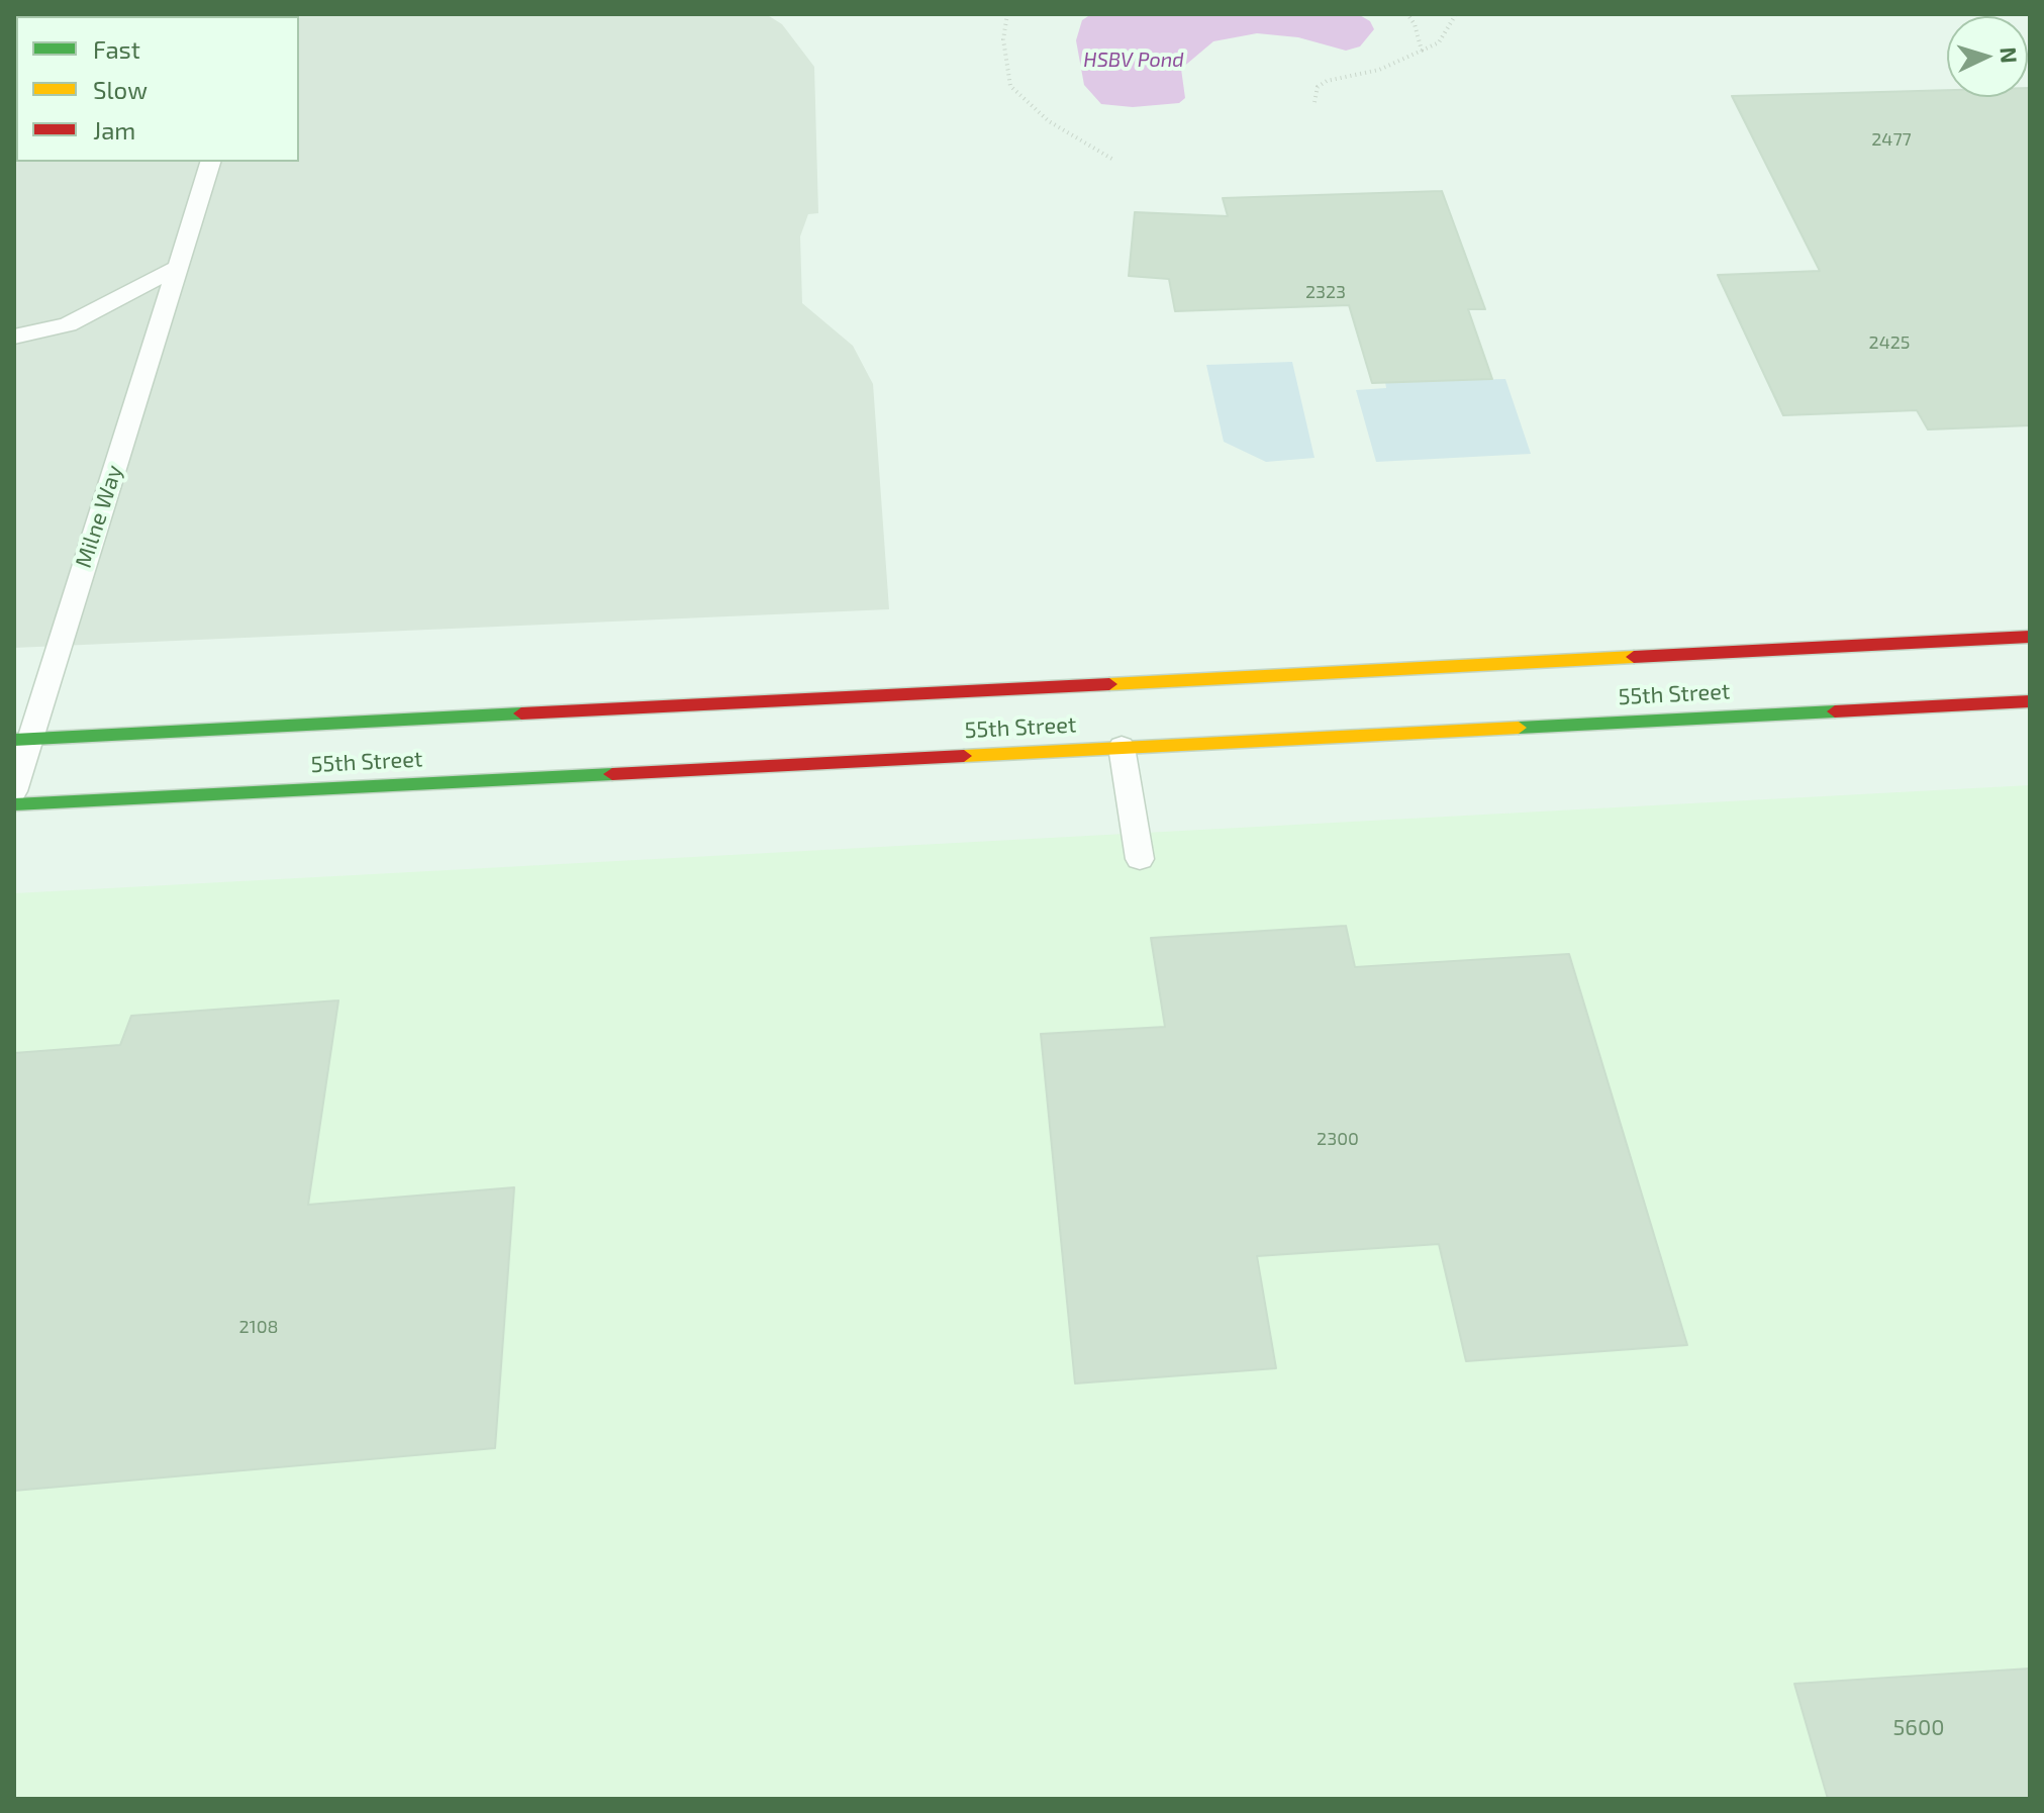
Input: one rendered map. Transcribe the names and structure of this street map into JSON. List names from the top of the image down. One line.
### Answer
{"streets":{"main road":["55th Street"],"lane":["Milne Way"]},"crossings":[["Milne Way","55th Street"]],"water":["HSBV Pond"],"house_numbers":["2477","2323","2425","2300","2108","5600"],"legend":["Fast","Slow","Jam"],"north":"right"}
